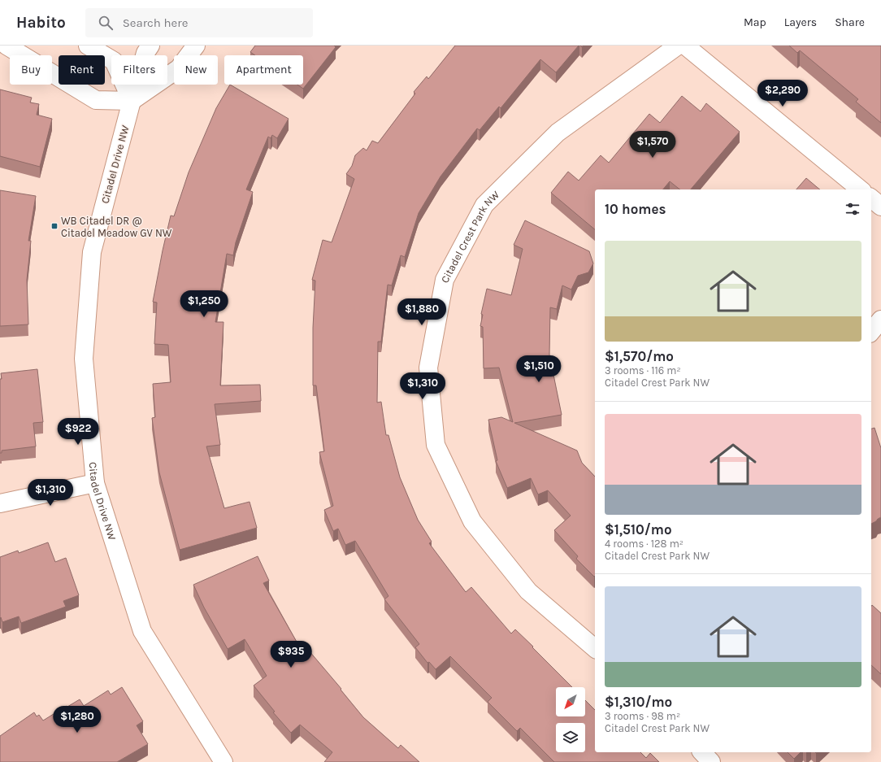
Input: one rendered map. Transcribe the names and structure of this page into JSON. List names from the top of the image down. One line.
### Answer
{"streets":{"street":["Citadel Drive NW","Citadel Crest Park NW"]},"places":{"transit":["WB Citadel DR @ Citadel Meadow GV NW"]},"north":"bottom left","page":{"header":"Habito","search":"Search here","nav":["Map","Layers","Share"],"chip":["Buy","Rent","Filters","New","Apartment"],"price":["$2,290","$1,570","$1,250","$1,880","$1,510","$1,310","$922","$1,310","$935","$1,280"],"heading":"10 homes","list":[{"name":"$1,570/mo","note":"3 rooms · 116 m² · Citadel Crest Park NW"},{"name":"$1,510/mo","note":"4 rooms · 128 m² · Citadel Crest Park NW"},{"name":"$1,310/mo","note":"3 rooms · 98 m² · Citadel Crest Park NW"}]}}
